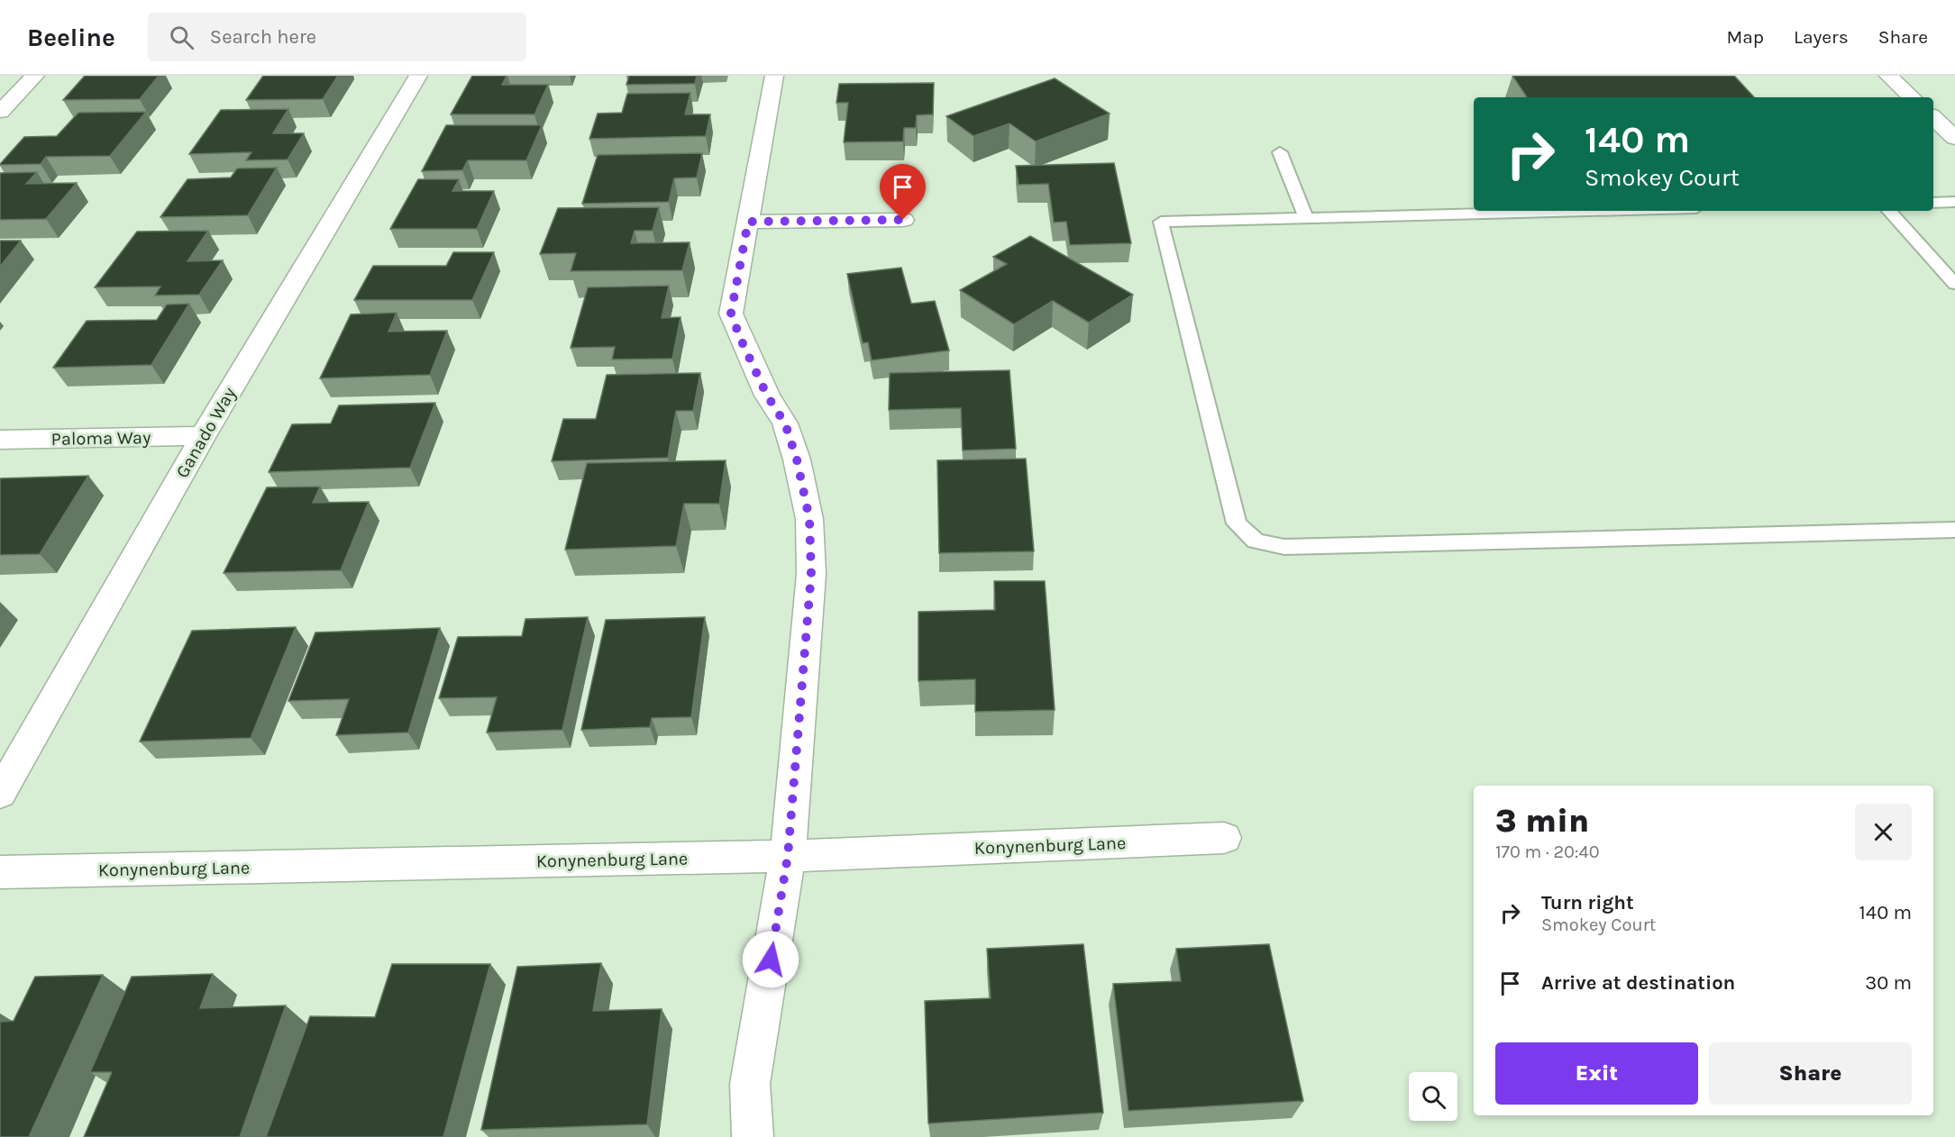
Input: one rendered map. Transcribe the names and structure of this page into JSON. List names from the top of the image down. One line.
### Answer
{"streets":{"street":["Ganado Way","Paloma Way","Konynenburg Lane"]},"crossings":[["Ganado Way","Paloma Way"]],"page":{"header":"Beeline","search":"Search here","nav":["Map","Layers","Share"],"turn":["140 m","Smokey Court"],"heading":["3 min","170 m · 20:40"],"list":[{"name":"Turn right","note":"Smokey Court","value":"140 m"},{"name":"Arrive at destination","value":"30 m"}],"buttons":["Exit","Share"]}}
